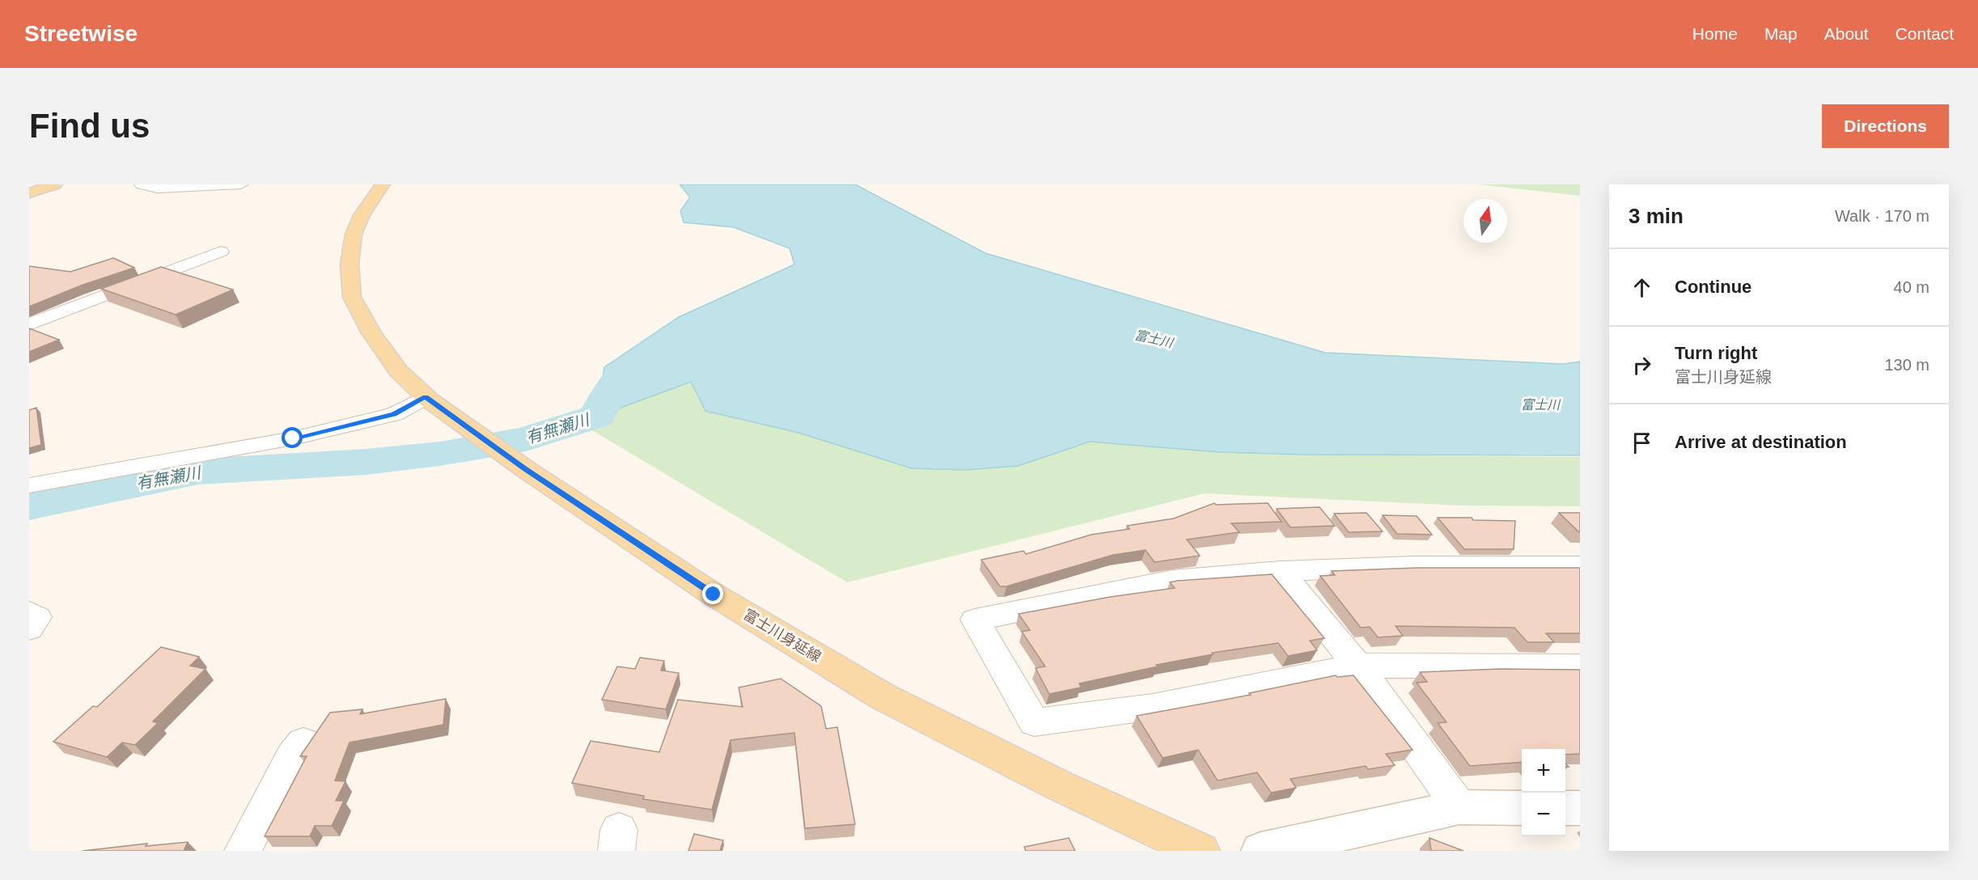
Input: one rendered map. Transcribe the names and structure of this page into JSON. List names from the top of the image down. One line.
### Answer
{"streets":{"main road":["富士川身延線"]},"water":["富士川","有無瀬川"],"north":"top","page":{"header":"Streetwise","nav":["Home","Map","About","Contact"],"buttons":"Directions","title":"Find us","heading":["3 min","Walk · 170 m"],"list":[["Continue","40 m"],["Turn right","富士川身延線","130 m"],"Arrive at destination"],"map_buttons":["+","−"]}}
